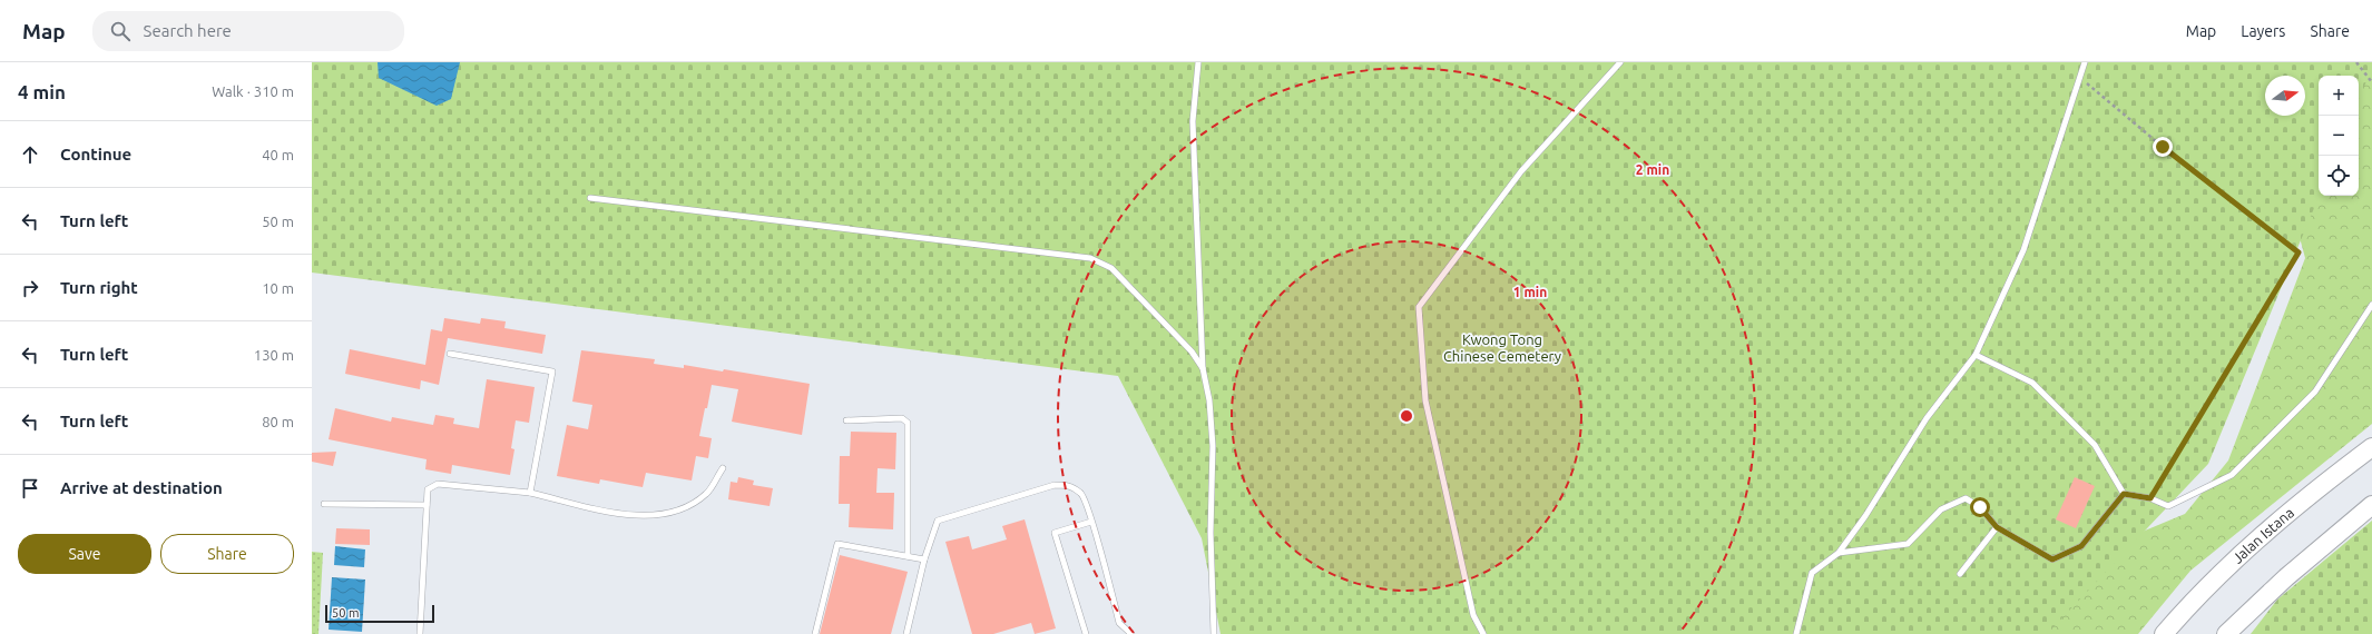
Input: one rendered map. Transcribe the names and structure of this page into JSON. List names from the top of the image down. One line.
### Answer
{"streets":{"main road":["Jalan Istana"]},"parks":["Kwong Tong Chinese Cemetery"],"scale_bar":"50 m","north":"right","page":{"header":"Map","search":"Search here","nav":["Map","Layers","Share"],"heading":["4 min","Walk · 310 m"],"map_buttons":["+","−"],"list":[["Continue","40 m"],["Turn left","50 m"],["Turn right","10 m"],["Turn left","130 m"],["Turn left","80 m"],"Arrive at destination"],"buttons":["Save","Share"],"scale":"50 m"},"rings":["2 min","1 min"]}
